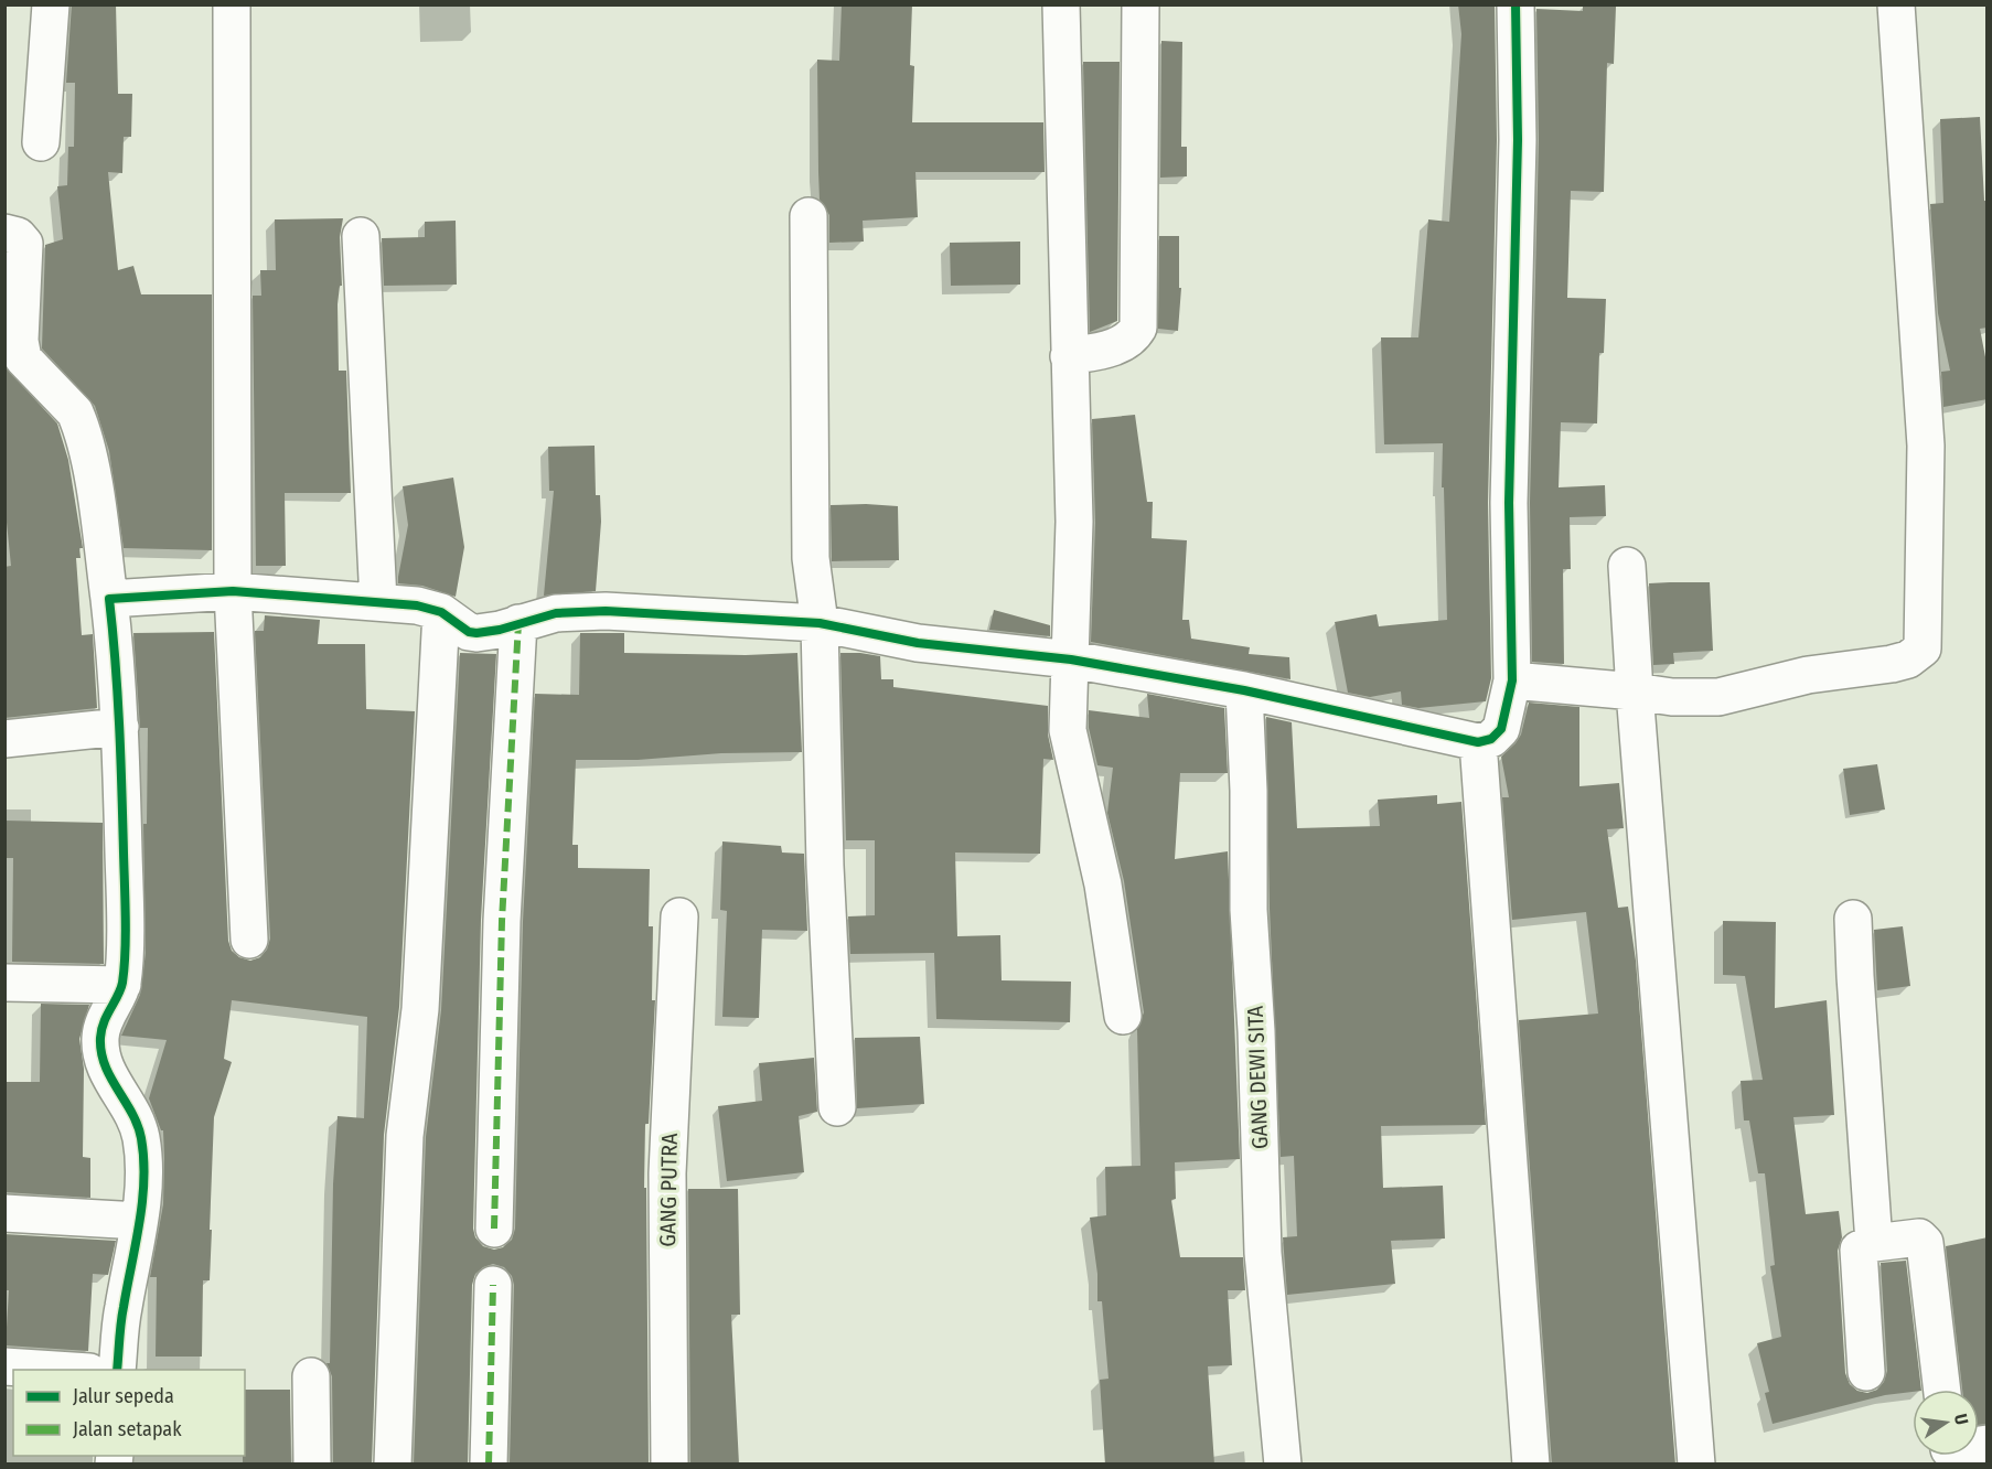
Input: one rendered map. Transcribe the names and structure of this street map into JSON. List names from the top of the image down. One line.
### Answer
{"streets":{"street":["GANG DEWI SITA","GANG PUTRA"]},"legend":["Jalur sepeda","Jalan setapak"],"north":"right"}
